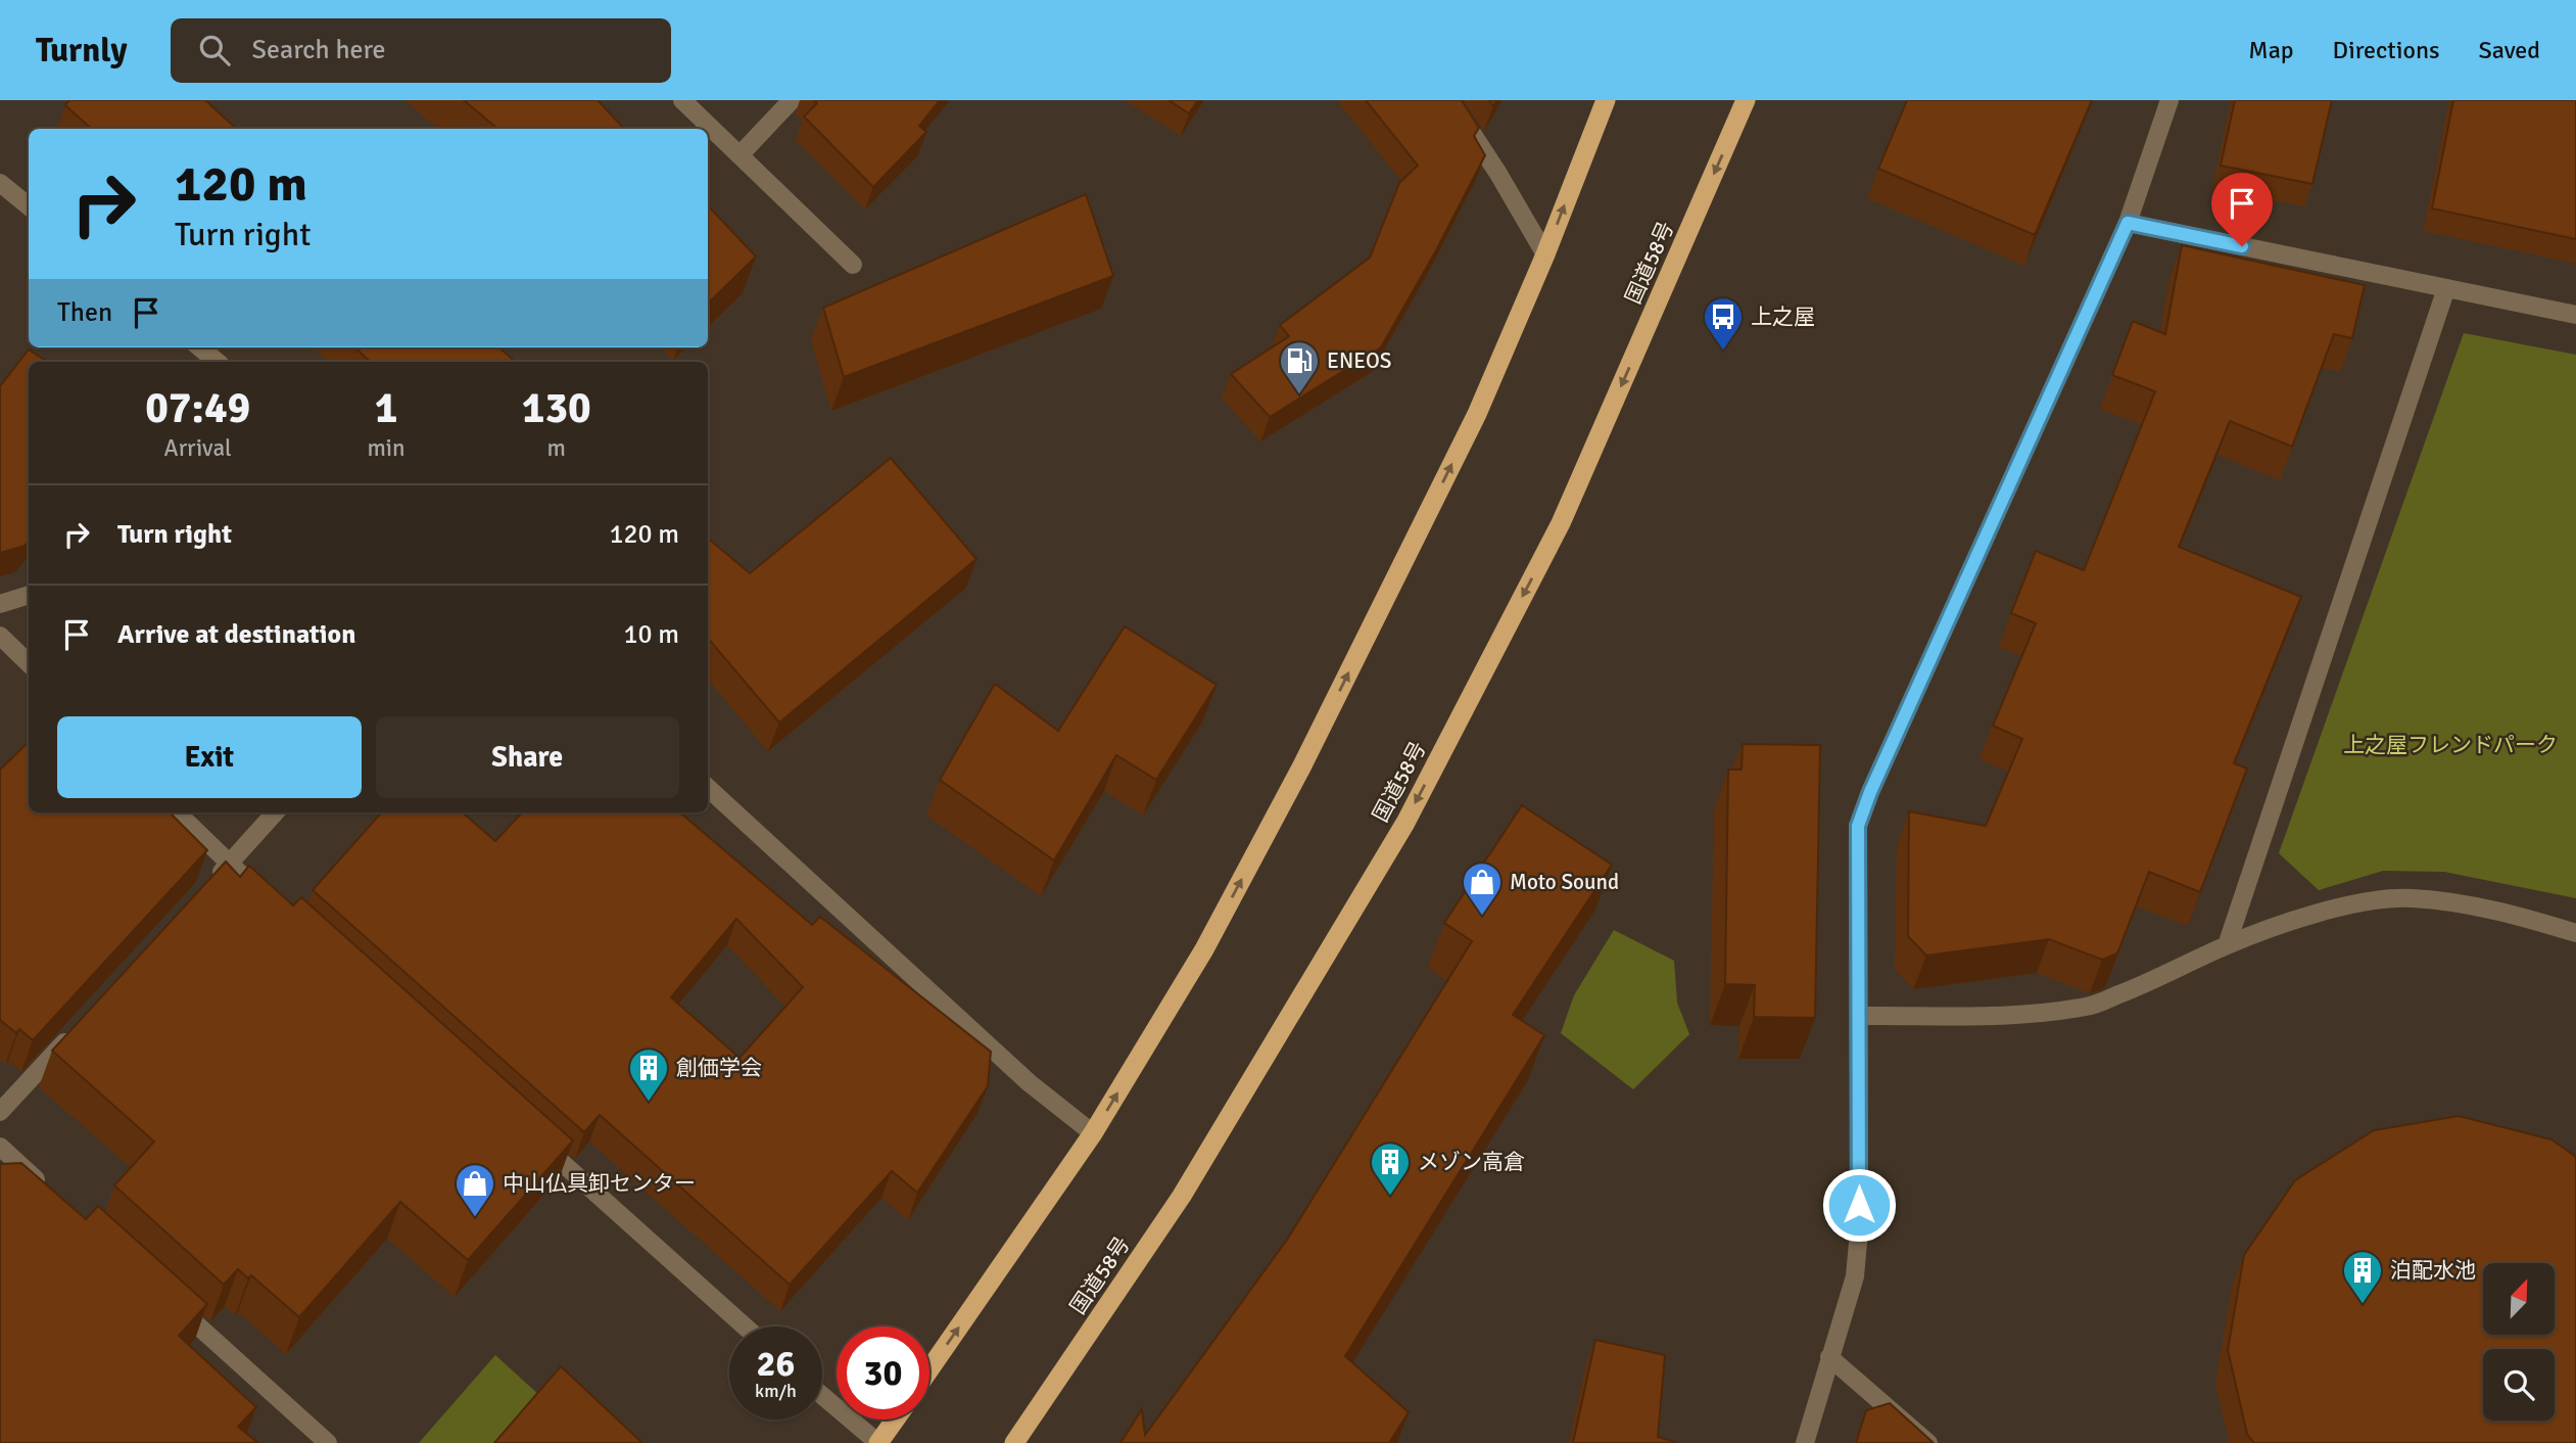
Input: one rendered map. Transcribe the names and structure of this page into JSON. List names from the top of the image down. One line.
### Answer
{"streets":{"highway":["国道58号"]},"parks":["上之屋フレンドパーク"],"places":{"bus stop":["上之屋"],"fuel station":["ENEOS"],"shop":["Moto Sound","中山仏具卸センター"],"building":["創価学会","メゾン高倉","泊配水池"]},"north":"top right","page":{"header":"Turnly","search":"Search here","nav":["Map","Directions","Saved"],"turn":["120 m","Turn right"],"then":"Then","eta":["07:49","Arrival","1","min","130","m"],"list":[{"name":"Turn right","value":"120 m"},{"name":"Arrive at destination","value":"10 m"}],"buttons":["Exit","Share"],"speed":"26 km/h","limit":"30"}}
